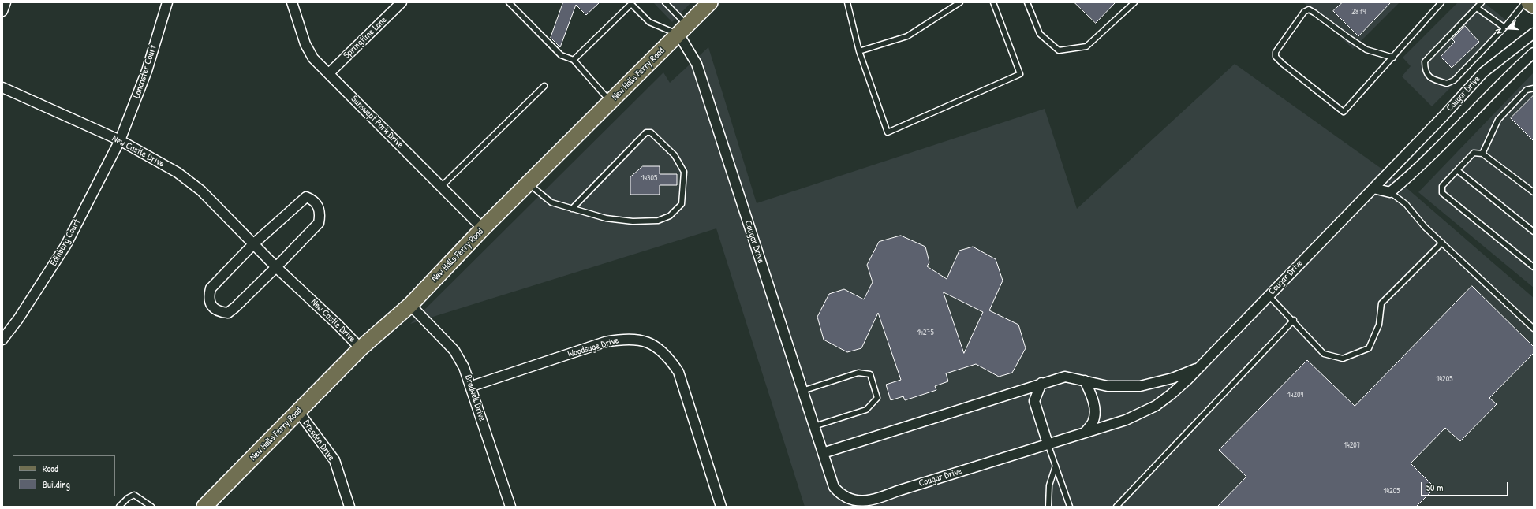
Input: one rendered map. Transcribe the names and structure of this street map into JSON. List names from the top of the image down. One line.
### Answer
{"streets":{"main road":["New Halls Ferry Road"],"street":["Springtime Lane","Lancaster Court","Cougar Drive","Sunswept Park Drive","New Castle Drive","Edinburg Court","Woodsage Drive","Bradwell Drive","Dresden Drive"]},"crossings":[["Springtime Lane","Sunswept Park Drive"],["Lancaster Court","New Castle Drive"],["Lancaster Court","Edinburg Court"],["New Halls Ferry Road","Cougar Drive"],["New Halls Ferry Road","Sunswept Park Drive"],["New Halls Ferry Road","New Castle Drive"],["New Halls Ferry Road","Bradwell Drive"],["New Halls Ferry Road","Dresden Drive"],["New Castle Drive","Edinburg Court"],["Woodsage Drive","Bradwell Drive"]],"house_numbers":["2879","14305","14275","14205","14209","14207","14205"],"legend":["Road","Building"],"scale_bar":"50 m","north":"left"}
